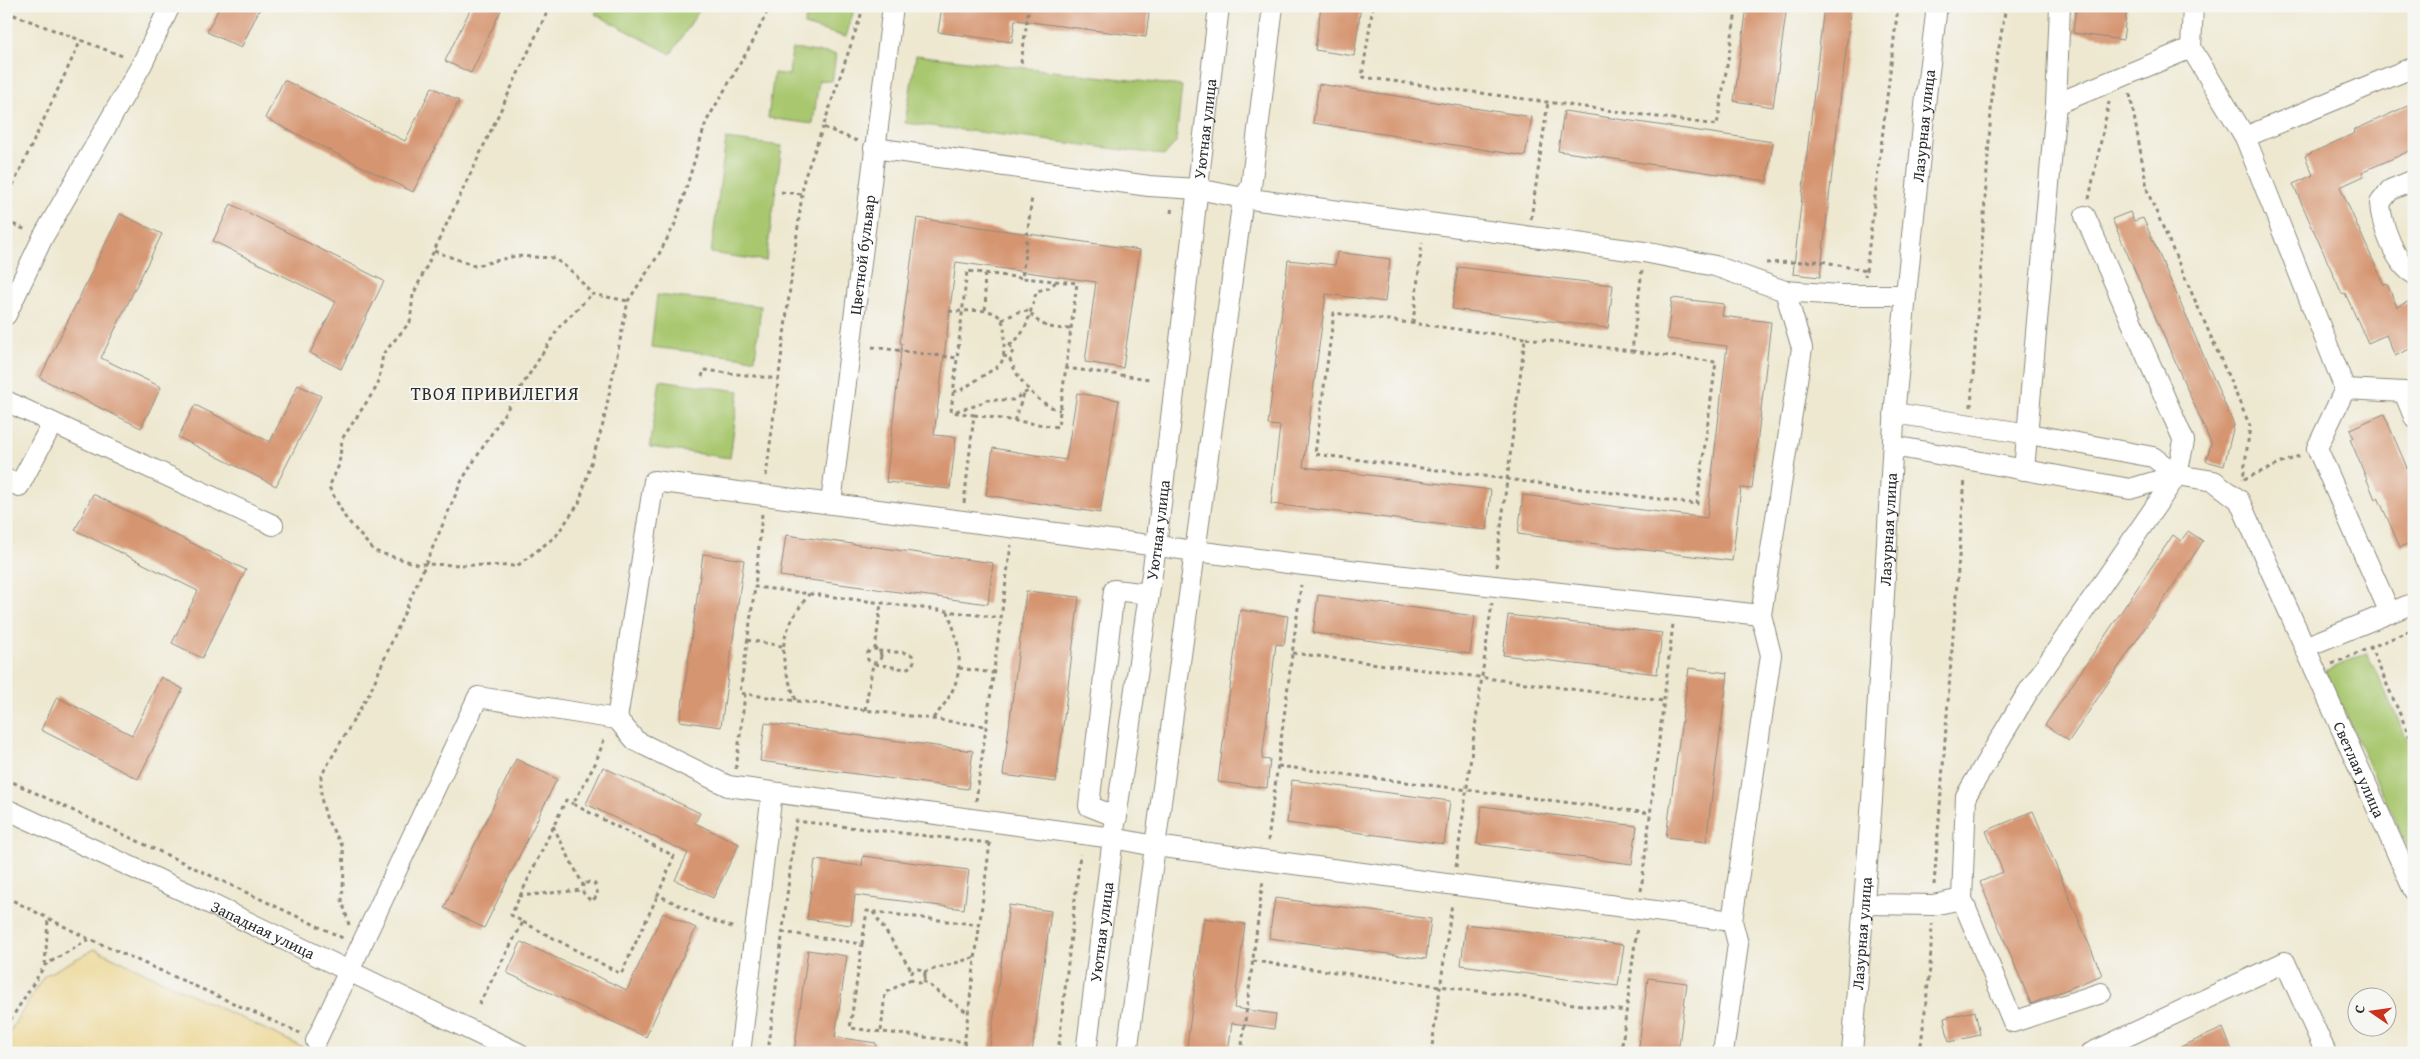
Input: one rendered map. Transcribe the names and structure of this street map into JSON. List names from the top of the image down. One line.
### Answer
{"streets":{"street":["Лазурная улица","Уютная улица","Цветной бульвар","Светлая улица","Западная улица"]},"districts":["ТВОЯ ПРИВИЛЕГИЯ"],"north":"left"}
